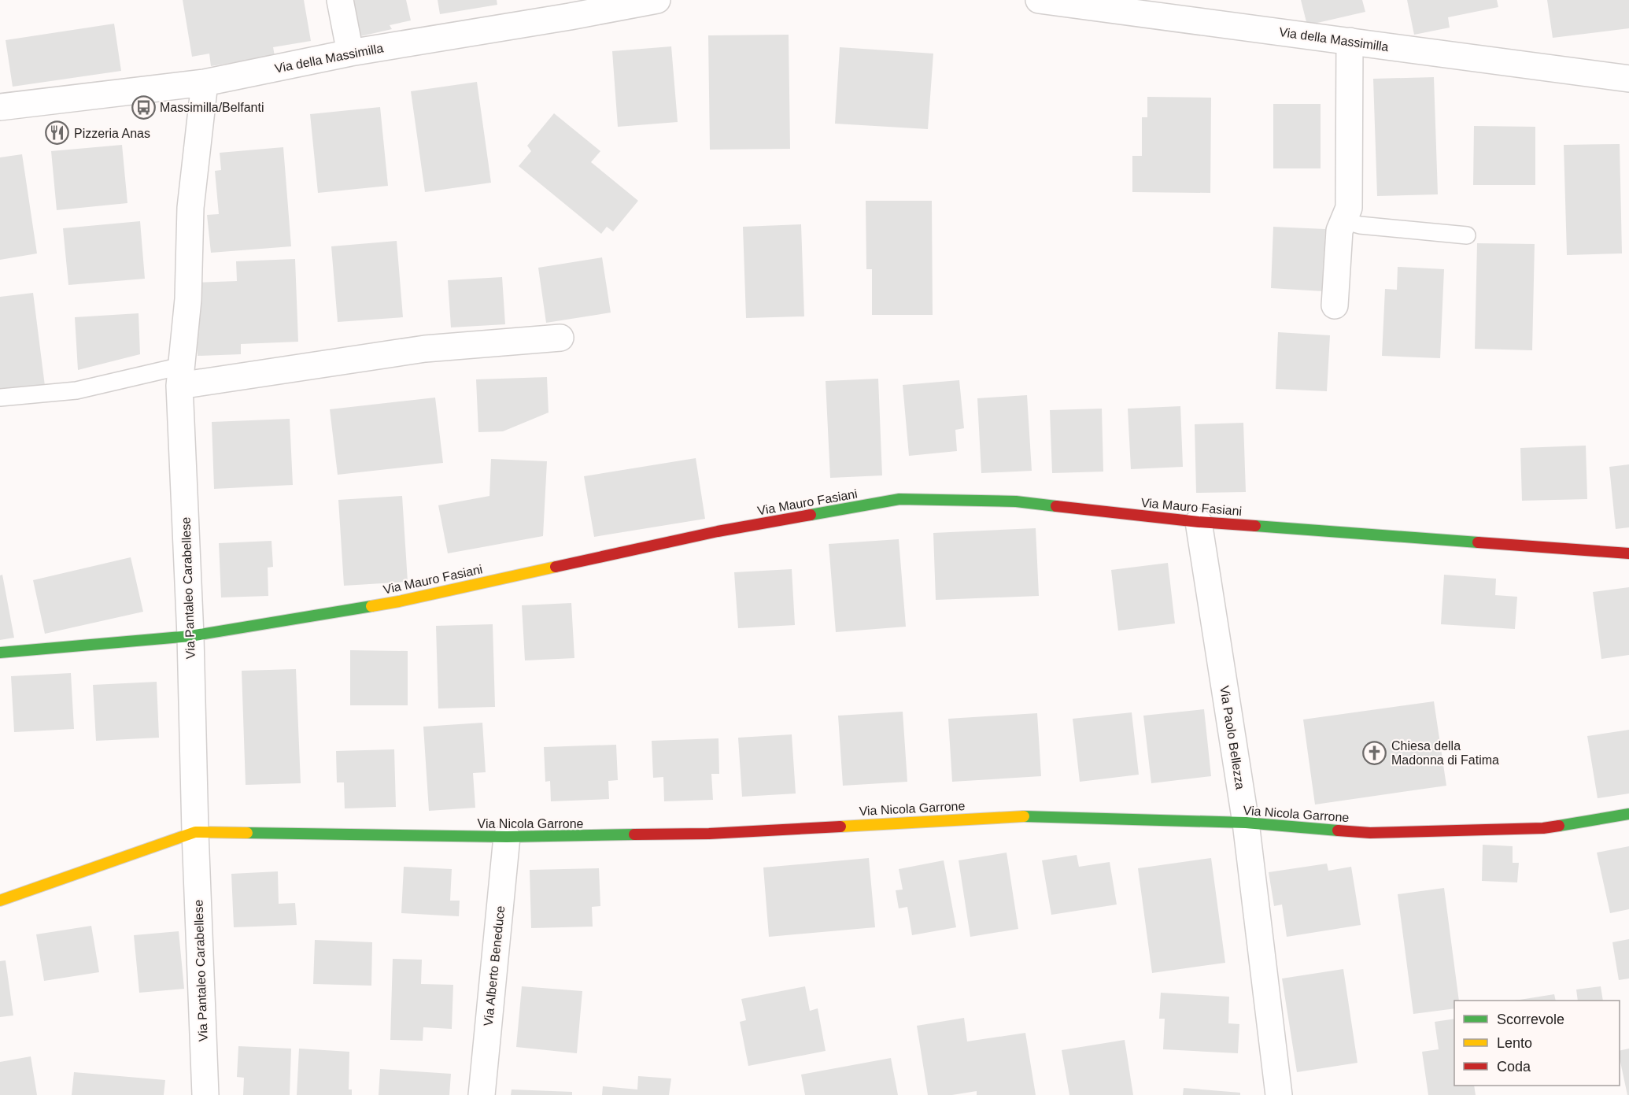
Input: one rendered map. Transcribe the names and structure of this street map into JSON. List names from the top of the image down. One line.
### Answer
{"streets":{"street":["Via della Massimilla","Via Mauro Fasiani","Via Pantaleo Carabellese","Via Paolo Bellezza","Via Nicola Garrone","Via Alberto Beneduce"]},"crossings":[["Via della Massimilla","Via Pantaleo Carabellese"],["Via Mauro Fasiani","Via Pantaleo Carabellese"],["Via Mauro Fasiani","Via Paolo Bellezza"],["Via Pantaleo Carabellese","Via Nicola Garrone"],["Via Paolo Bellezza","Via Nicola Garrone"],["Via Nicola Garrone","Via Alberto Beneduce"]],"places":{"bus stop":["Massimilla/Belfanti"],"restaurant":["Pizzeria Anas"],"church":["Chiesa della Madonna di Fatima"]},"legend":["Scorrevole","Lento","Coda"]}
